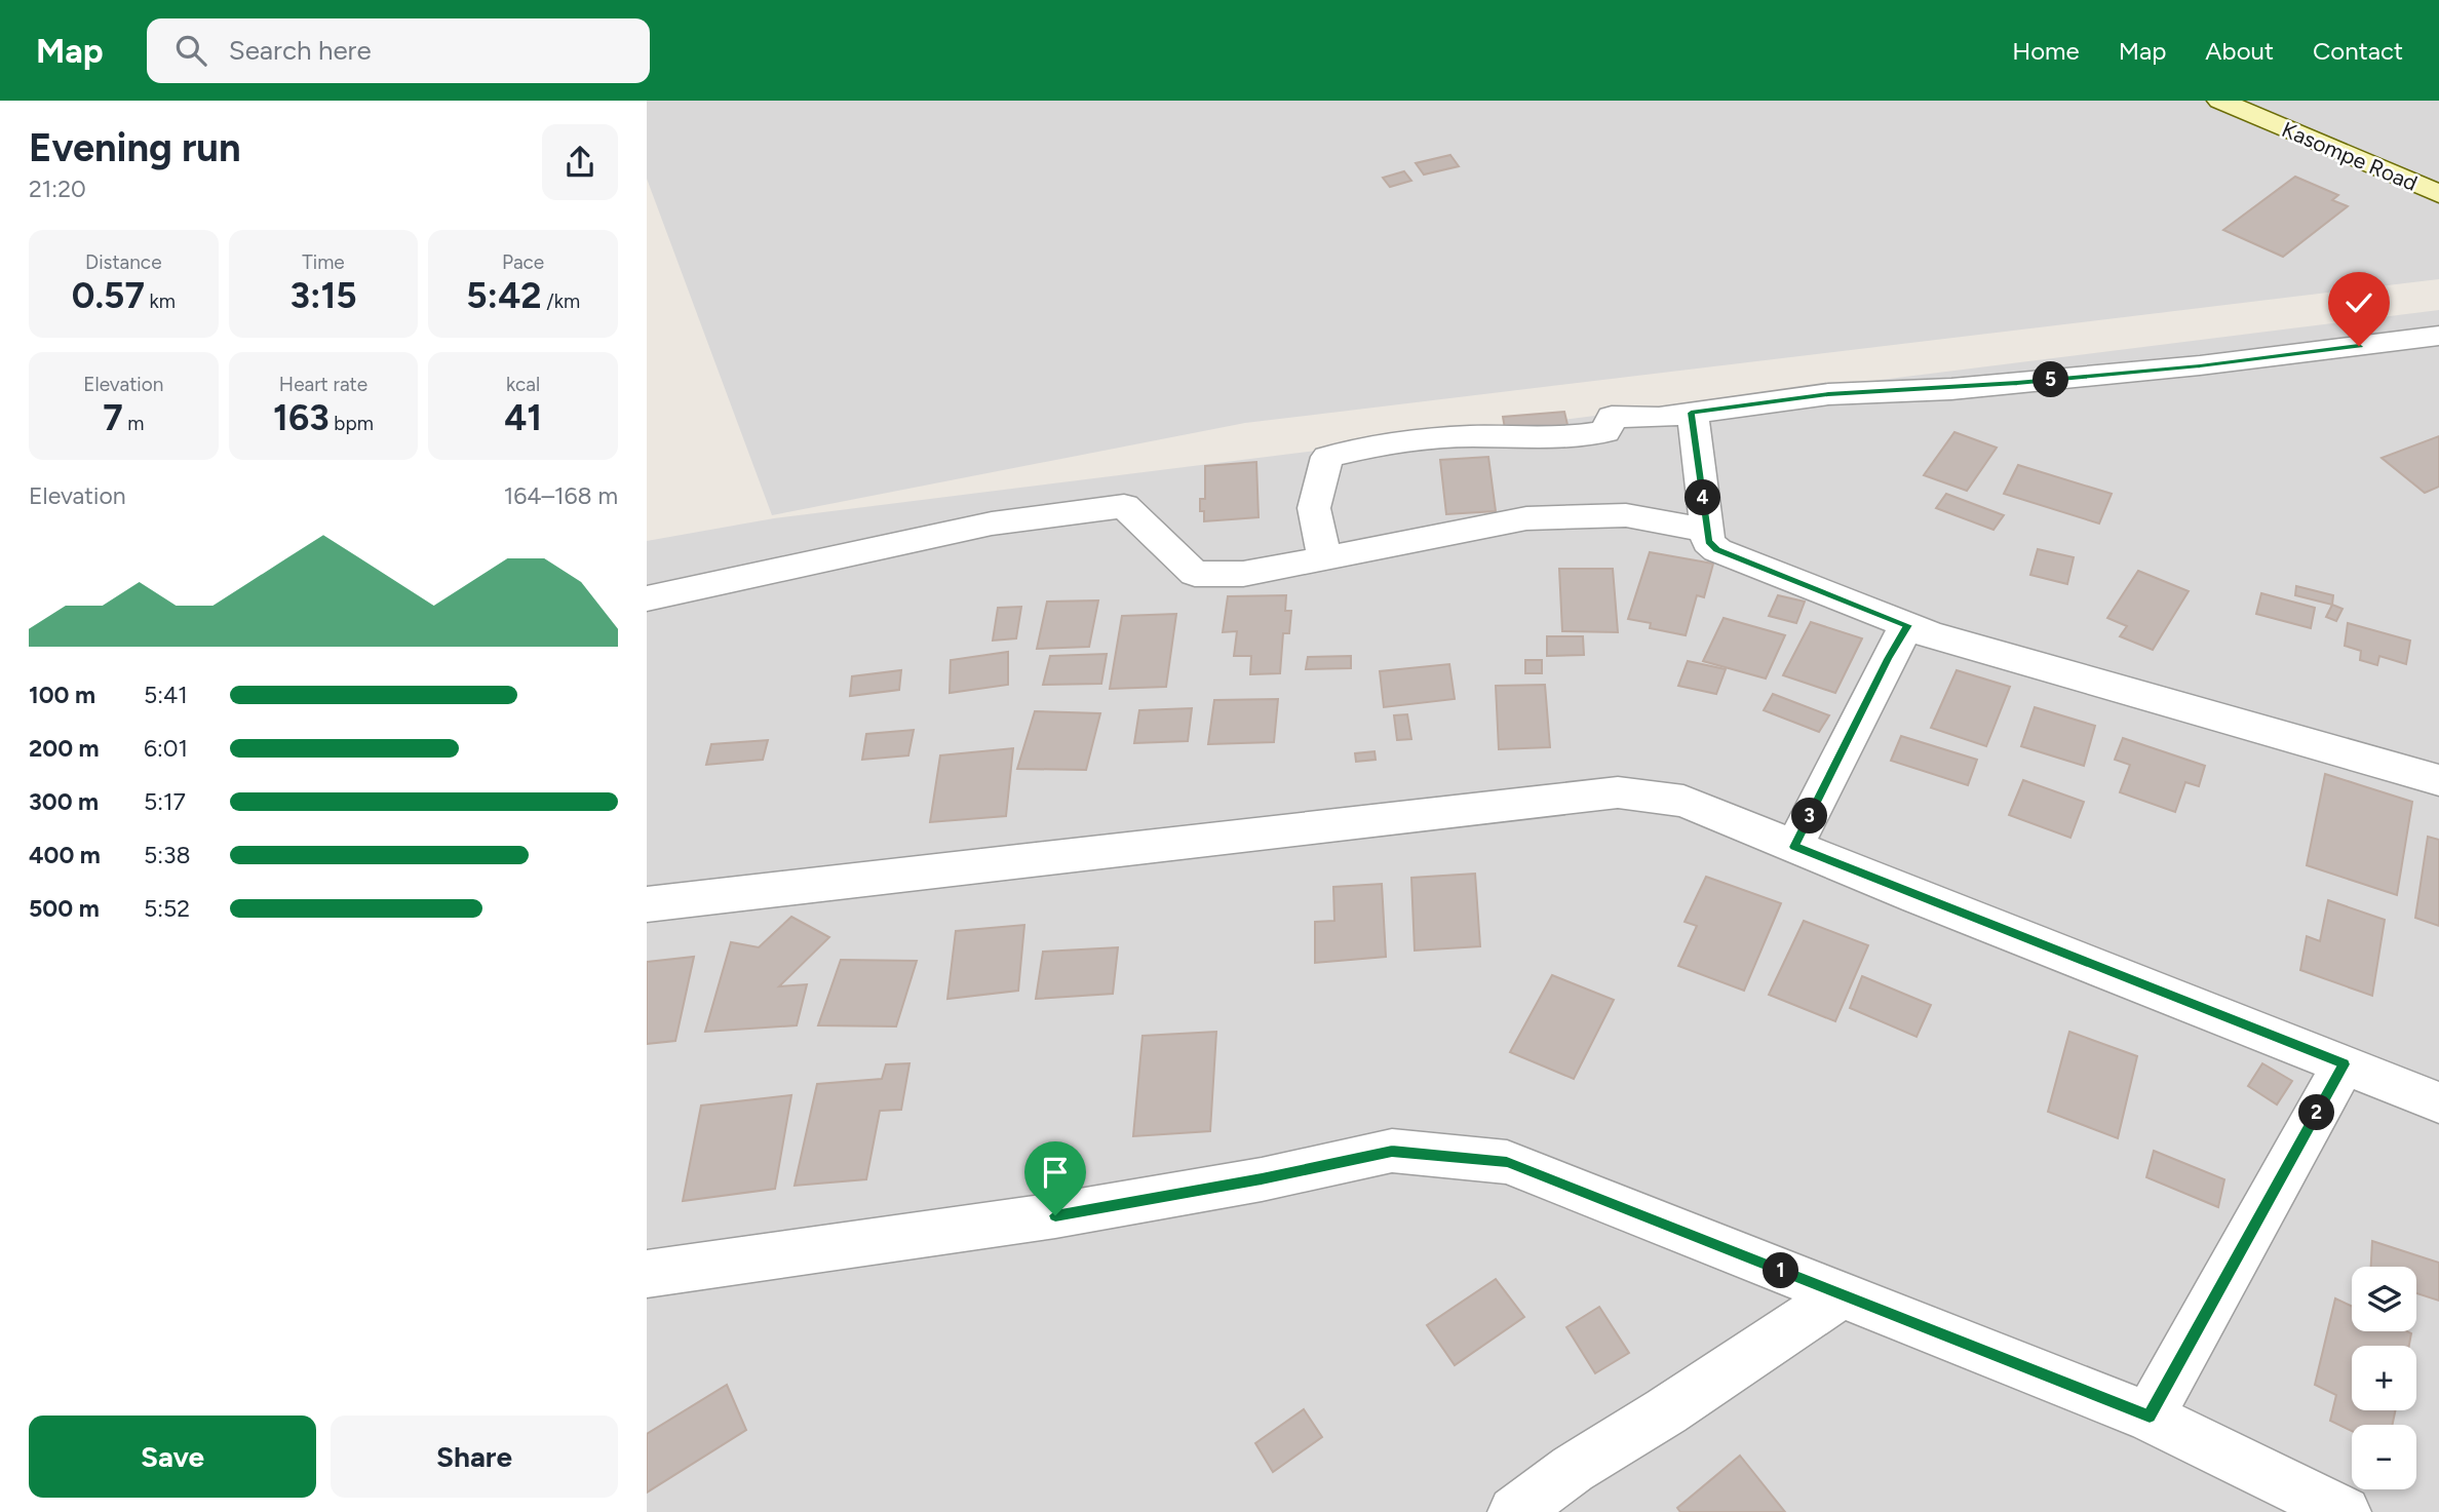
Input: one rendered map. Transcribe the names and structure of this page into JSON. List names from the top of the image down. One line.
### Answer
{"streets":{"street":["Kasompe Road"]},"page":{"header":"Map","search":"Search here","nav":["Home","Map","About","Contact"],"heading":["Evening run","21:20"],"stats":[["Distance","0.57 km"],["Time","3:15"],["Pace","5:42 /km"],["Elevation","7 m"],["Heart rate","163 bpm"],["kcal","41"]],"pins":["5","4","3","2","1"],"chart":["Elevation","164–168 m"],"list":[{"name":"100 m","note":"5:41"},{"name":"200 m","note":"6:01"},{"name":"300 m","note":"5:17"},{"name":"400 m","note":"5:38"},{"name":"500 m","note":"5:52"}],"map_buttons":["+","−"],"buttons":["Save","Share"]}}
